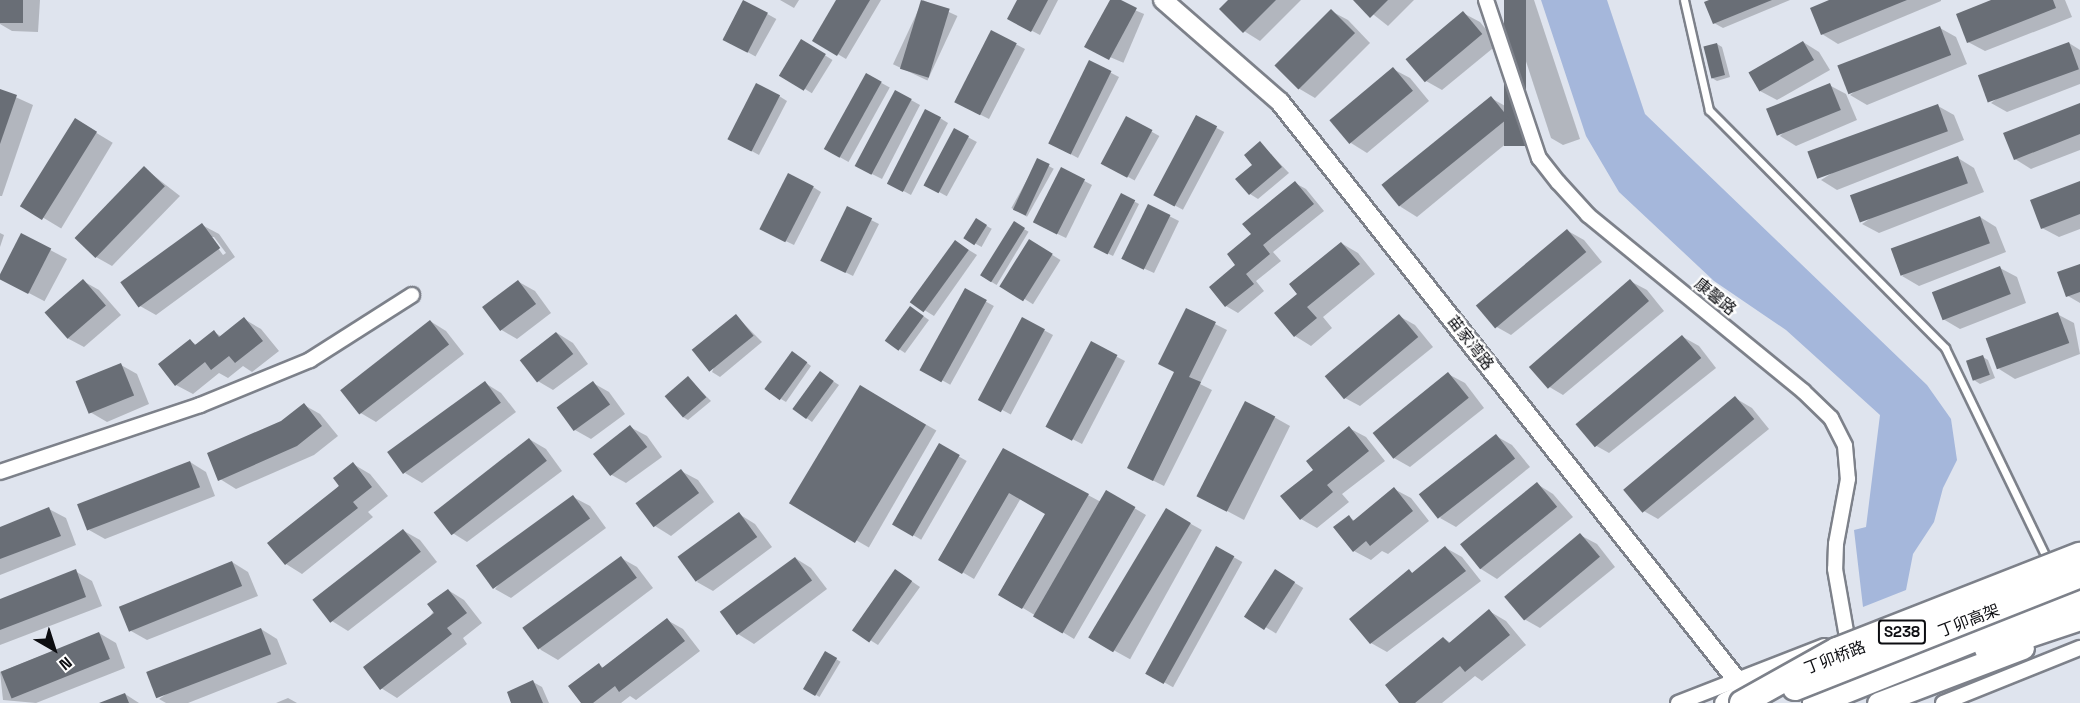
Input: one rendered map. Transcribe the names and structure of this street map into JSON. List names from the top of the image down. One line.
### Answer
{"streets":{"highway":["丁卯高架","S238"],"main road":["丁卯桥路"],"street":["康馨路","苗家湾路"]},"crossings":[["苗家湾路","丁卯高架"],["苗家湾路","丁卯桥路"],["丁卯高架","丁卯桥路"]],"north":"bottom right"}
